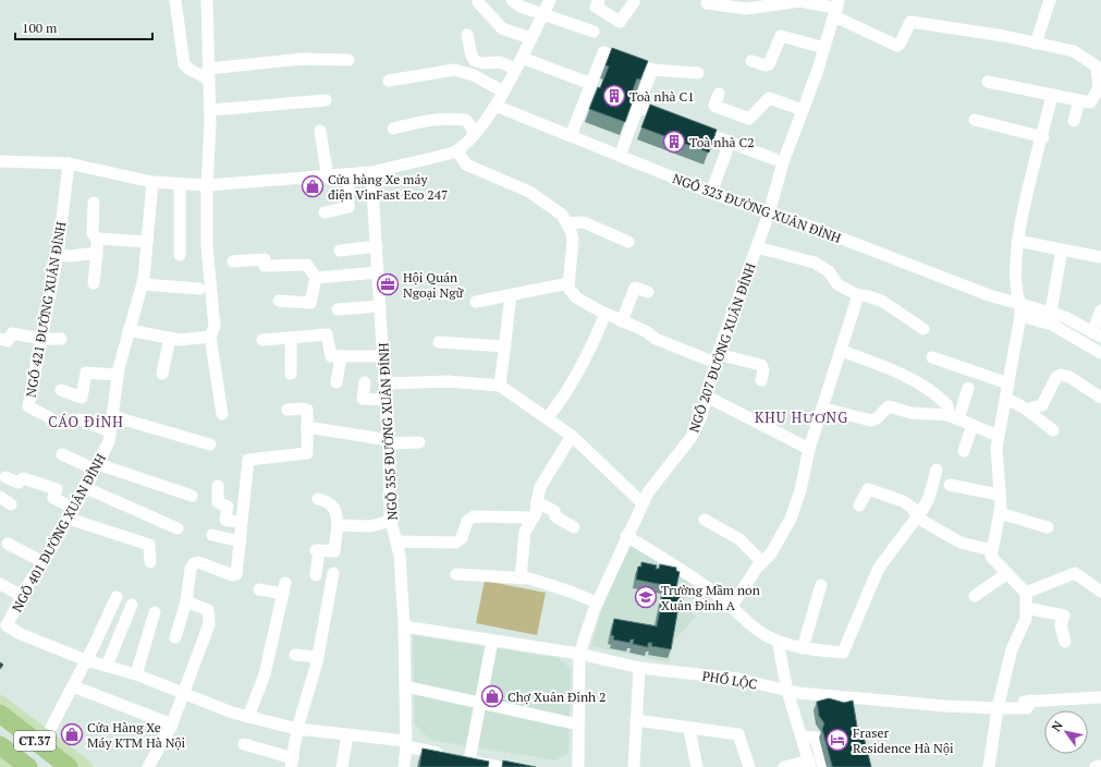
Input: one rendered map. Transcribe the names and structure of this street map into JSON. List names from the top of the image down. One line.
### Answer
{"streets":{"highway":["CT.37"],"street":["NGÕ 323 ĐƯỜNG XUÂN ĐỈNH","NGÕ 421 ĐƯỜNG XUÂN ĐỈNH","NGÕ 207 ĐƯỜNG XUÂN ĐỈNH","NGÕ 355 ĐƯỜNG XUÂN ĐỈNH","NGÕ 401 ĐƯỜNG XUÂN ĐỈNH","PHỐ LỘC"]},"crossings":[["NGÕ 323 ĐƯỜNG XUÂN ĐỈNH","NGÕ 207 ĐƯỜNG XUÂN ĐỈNH"],["NGÕ 207 ĐƯỜNG XUÂN ĐỈNH","PHỐ LỘC"],["NGÕ 355 ĐƯỜNG XUÂN ĐỈNH","NGÕ 401 ĐƯỜNG XUÂN ĐỈNH"],["NGÕ 355 ĐƯỜNG XUÂN ĐỈNH","PHỐ LỘC"]],"districts":["KHU HƯƠNG","CÁO ĐỈNH"],"places":{"building":["Toà nhà C1","Toà nhà C2"],"shop":["Cửa hàng Xe máy điện VinFast Eco 247","Chợ Xuân Đỉnh 2","Cửa Hàng Xe Máy KTM Hà Nội"],"office":["Hội Quán Ngoại Ngữ"],"school or university":["Trường Mầm non Xuân Đỉnh A"],"hotel":["Fraser Residence Hà Nội"]},"scale_bar":"100 m","north":"top left"}
